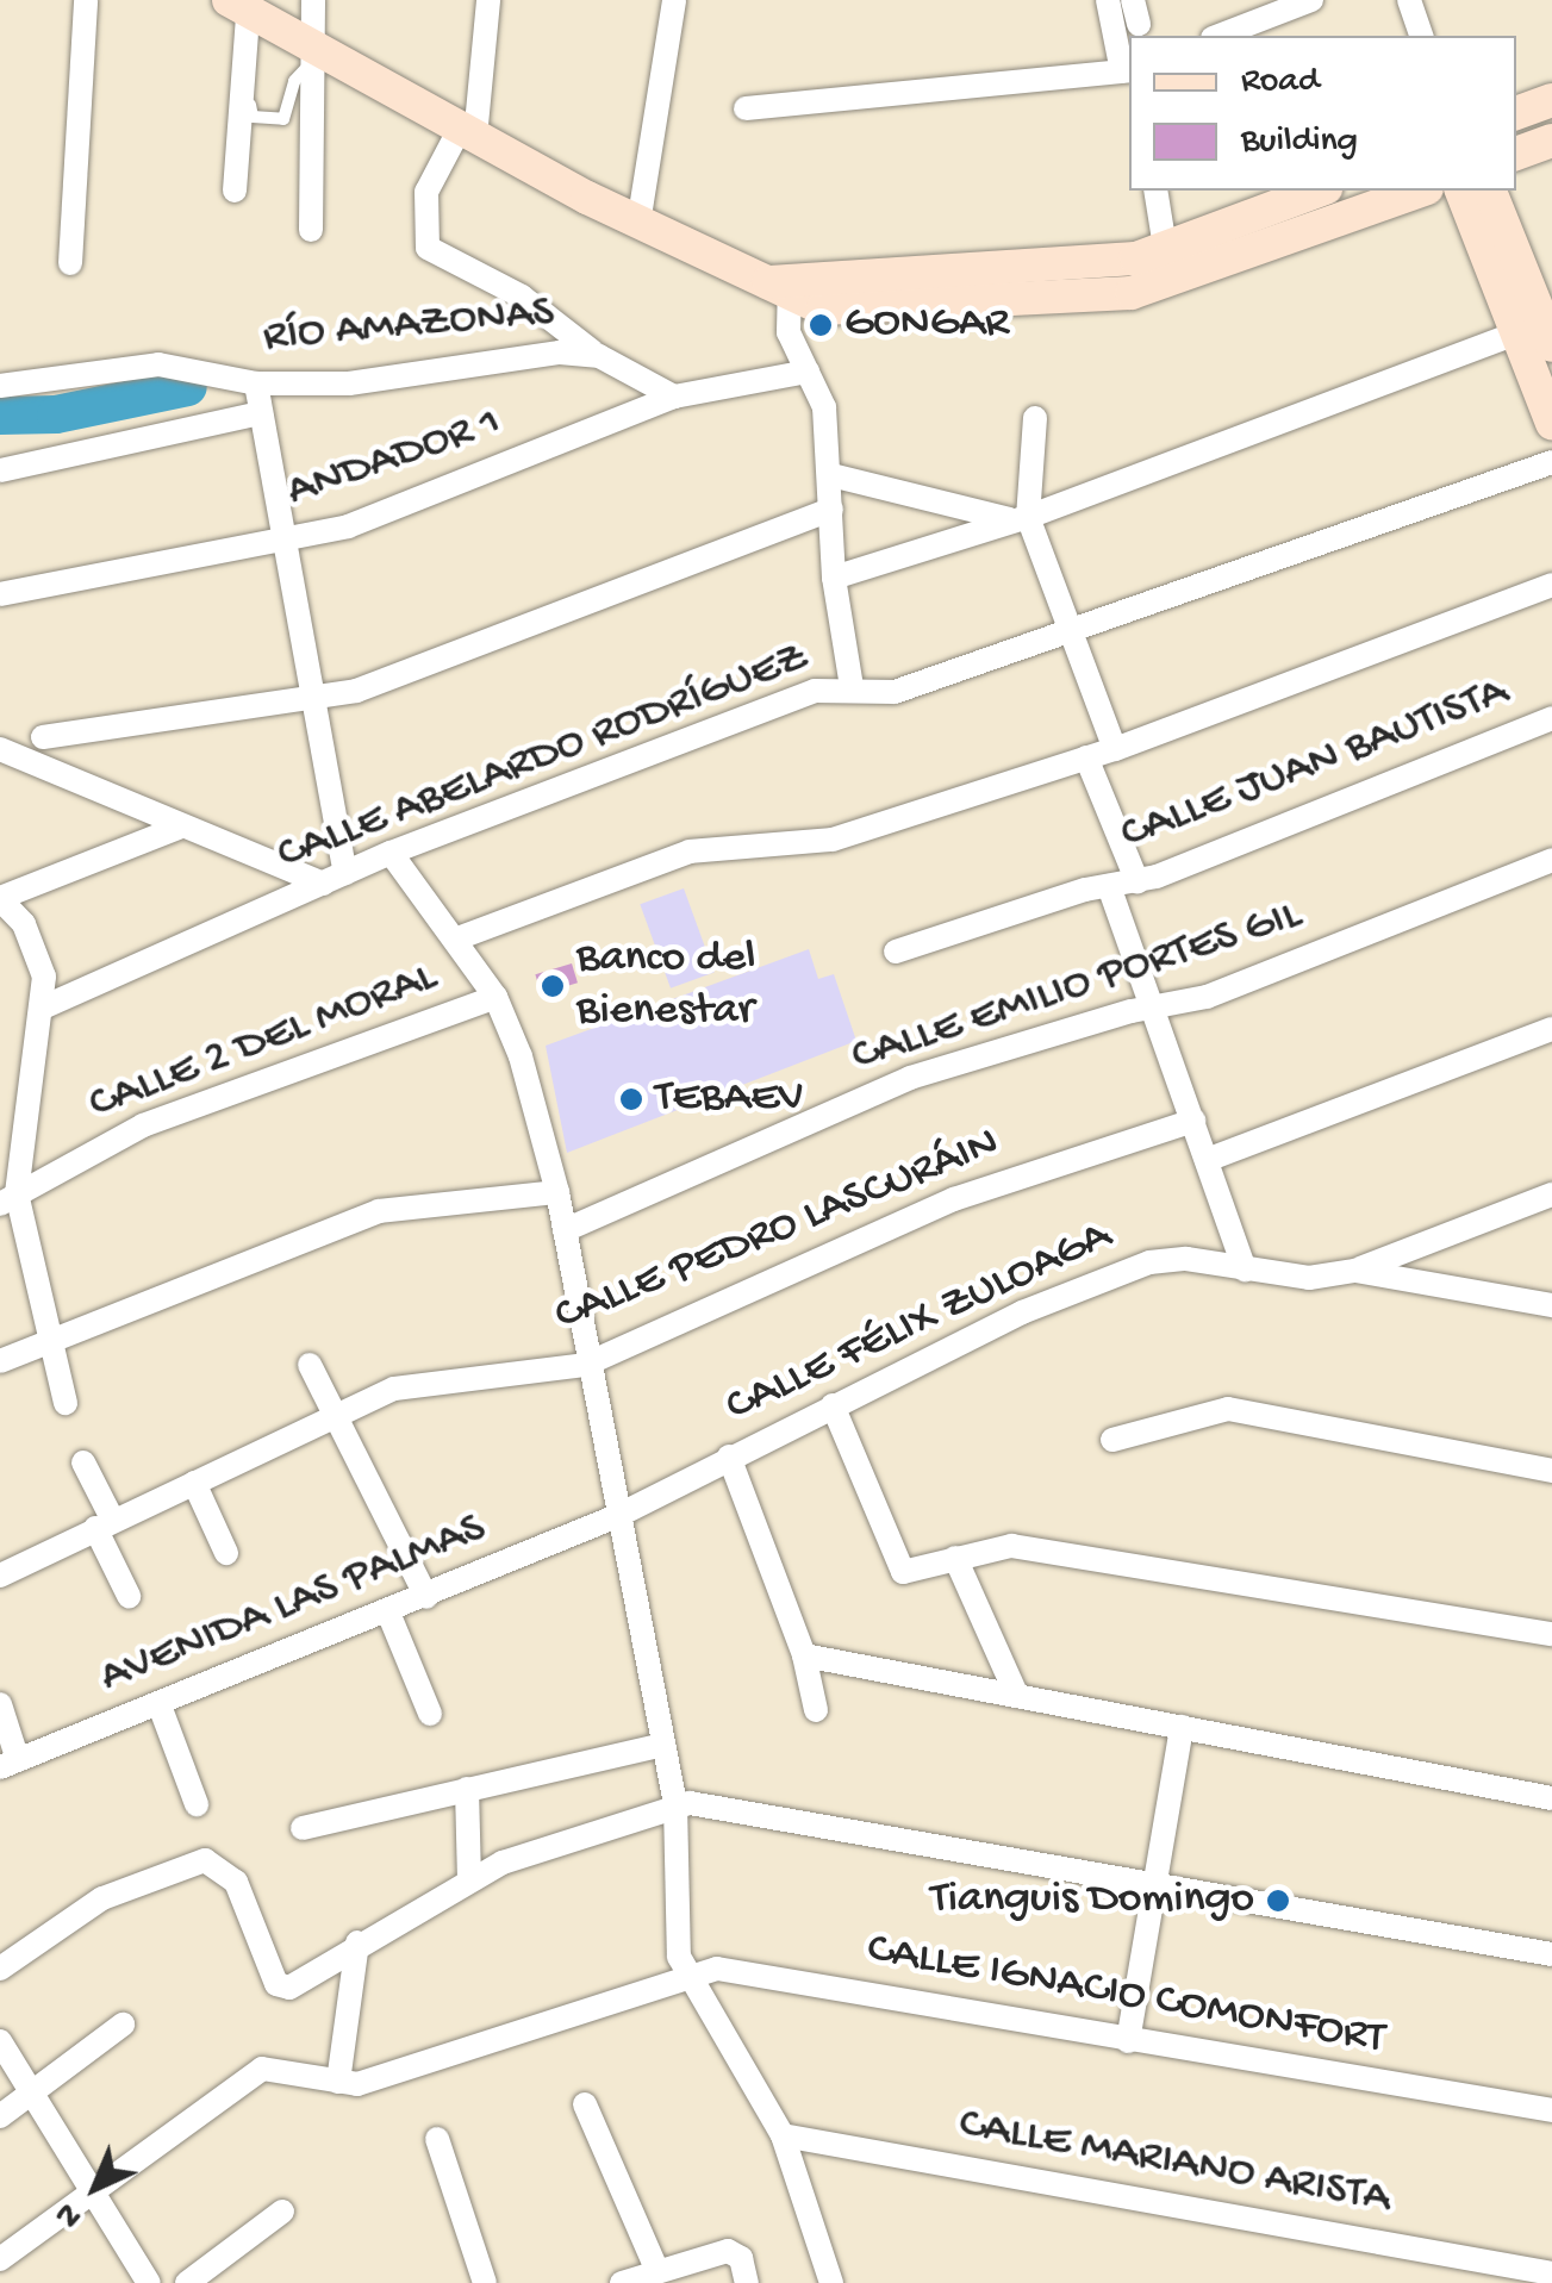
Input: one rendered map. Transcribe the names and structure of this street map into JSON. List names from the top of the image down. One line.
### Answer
{"streets":{"street":["RÍO AMAZONAS","ANDADOR 1","CALLE ABELARDO RODRÍGUEZ","CALLE JUAN BAUTISTA","CALLE EMILIO PORTES GIL","CALLE 2 DEL MORAL","CALLE PEDRO LASCURÁIN","CALLE FÉLIX ZULOAGA","AVENIDA LAS PALMAS","CALLE IGNACIO COMONFORT","CALLE MARIANO ARISTA"]},"crossings":[["RÍO AMAZONAS","ANDADOR 1"],["CALLE FÉLIX ZULOAGA","AVENIDA LAS PALMAS"]],"places":["GONGAR","Banco del Bienestar","TEBAEV","Tianguis Domingo"],"legend":["Road","Building"],"north":"bottom left"}
